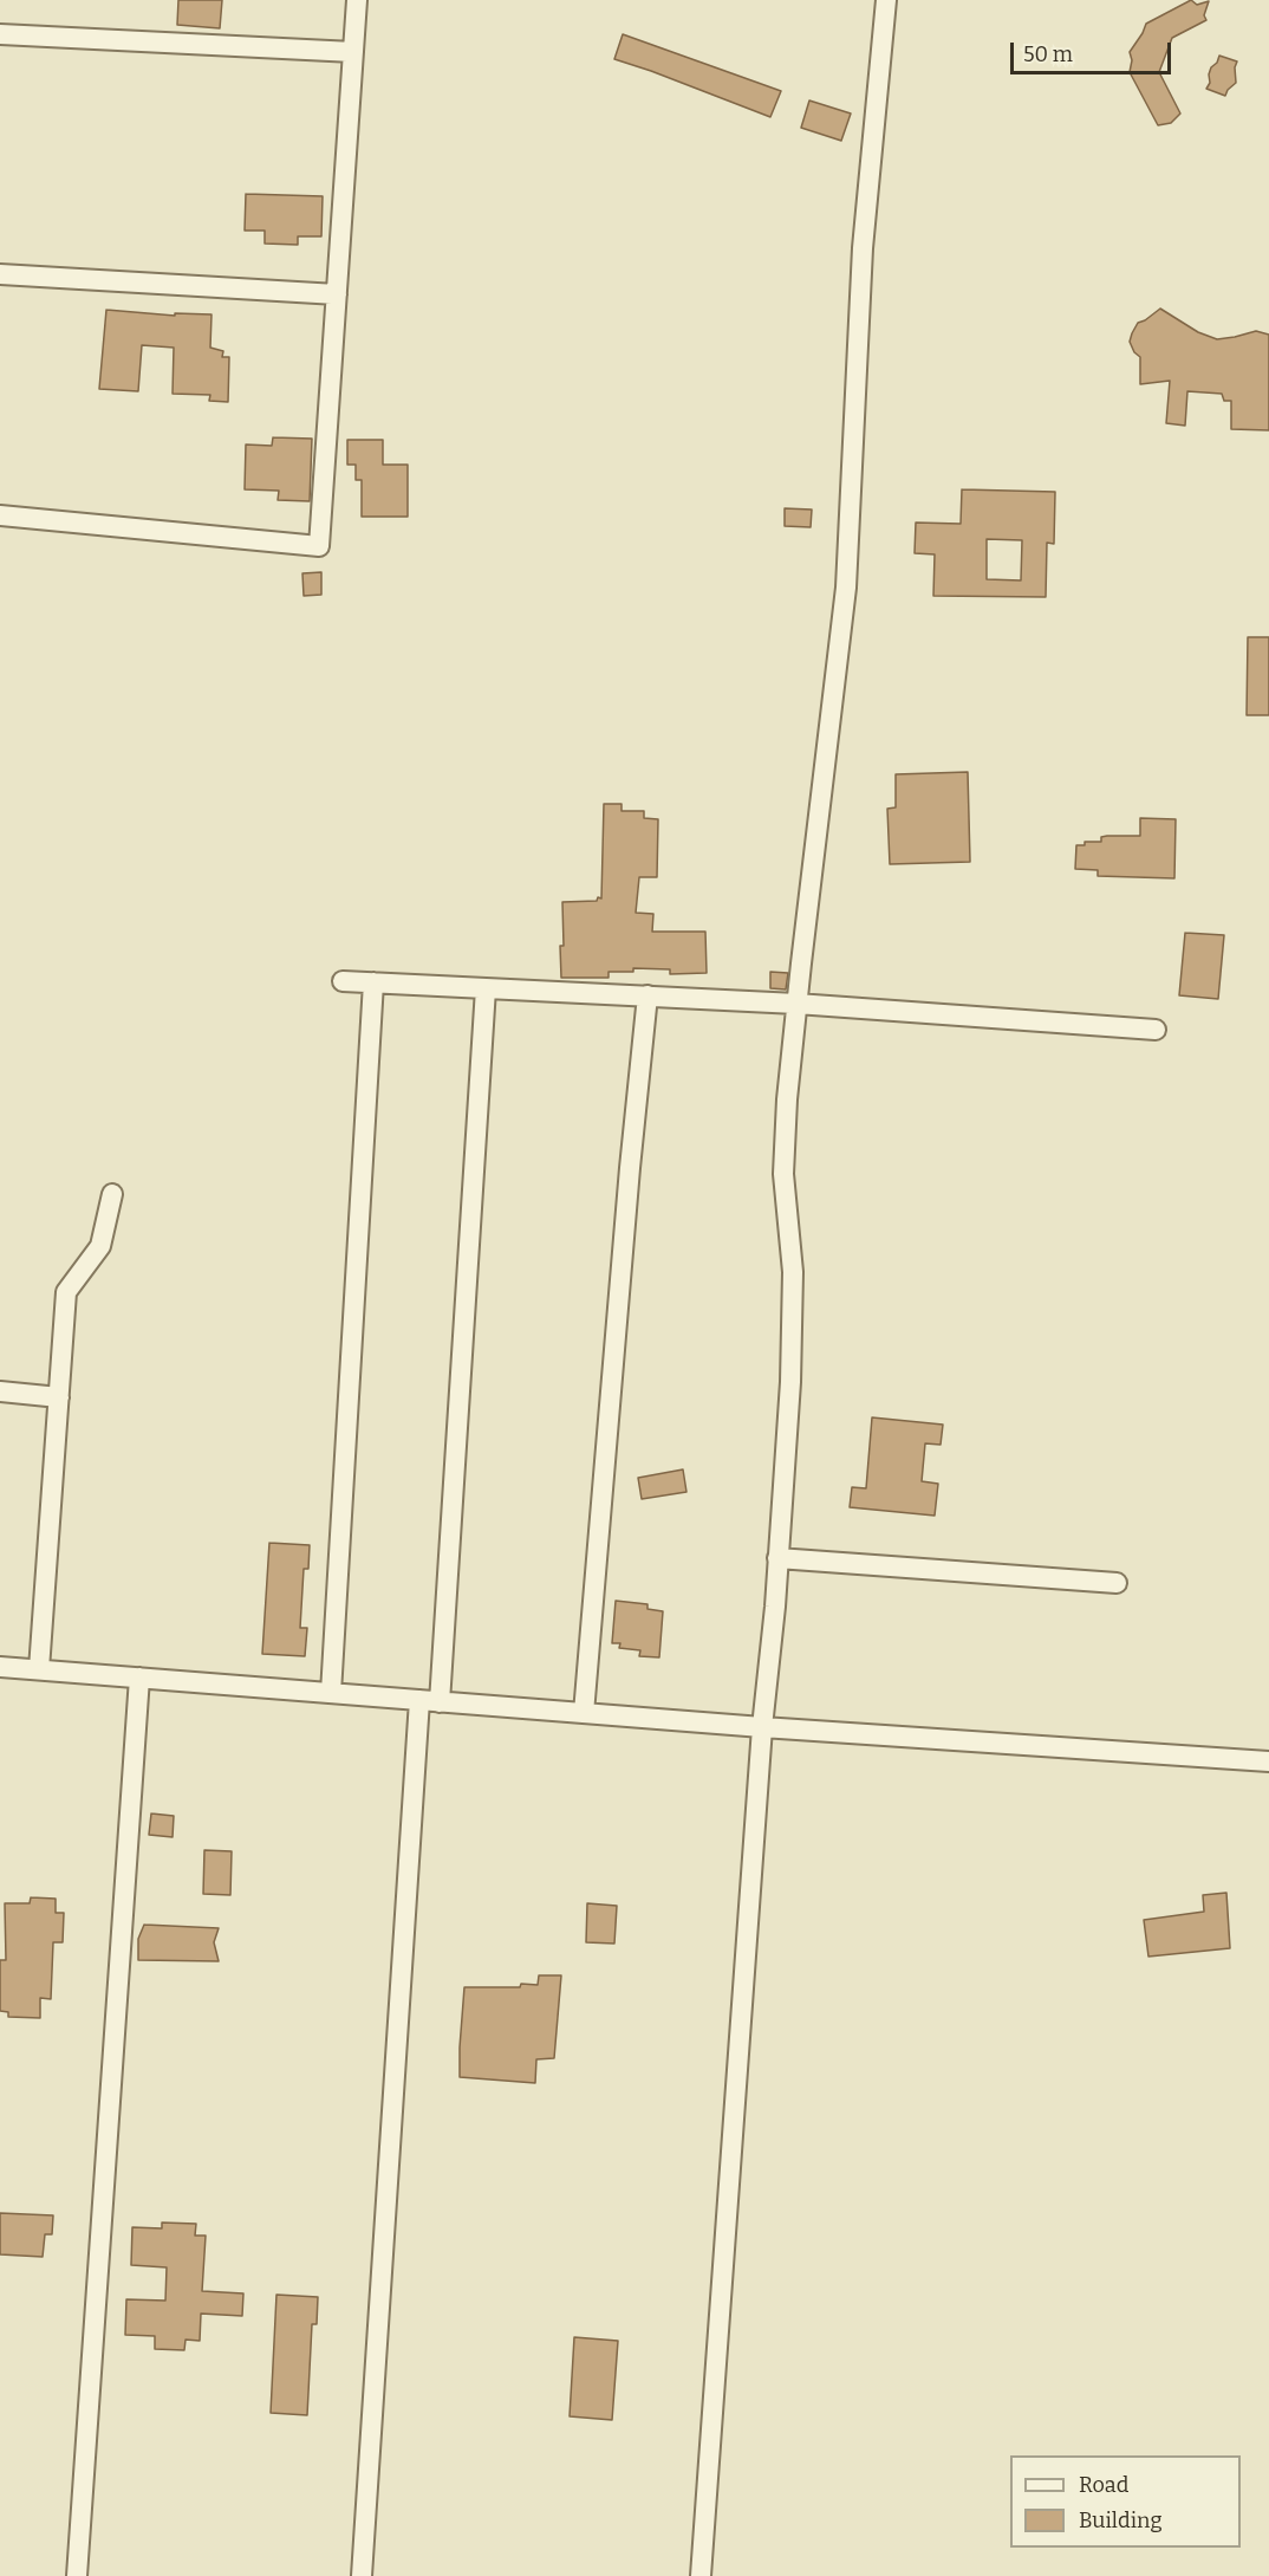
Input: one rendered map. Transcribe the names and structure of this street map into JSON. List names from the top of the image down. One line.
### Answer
{"legend":["Road","Building"],"scale_bar":"50 m"}
